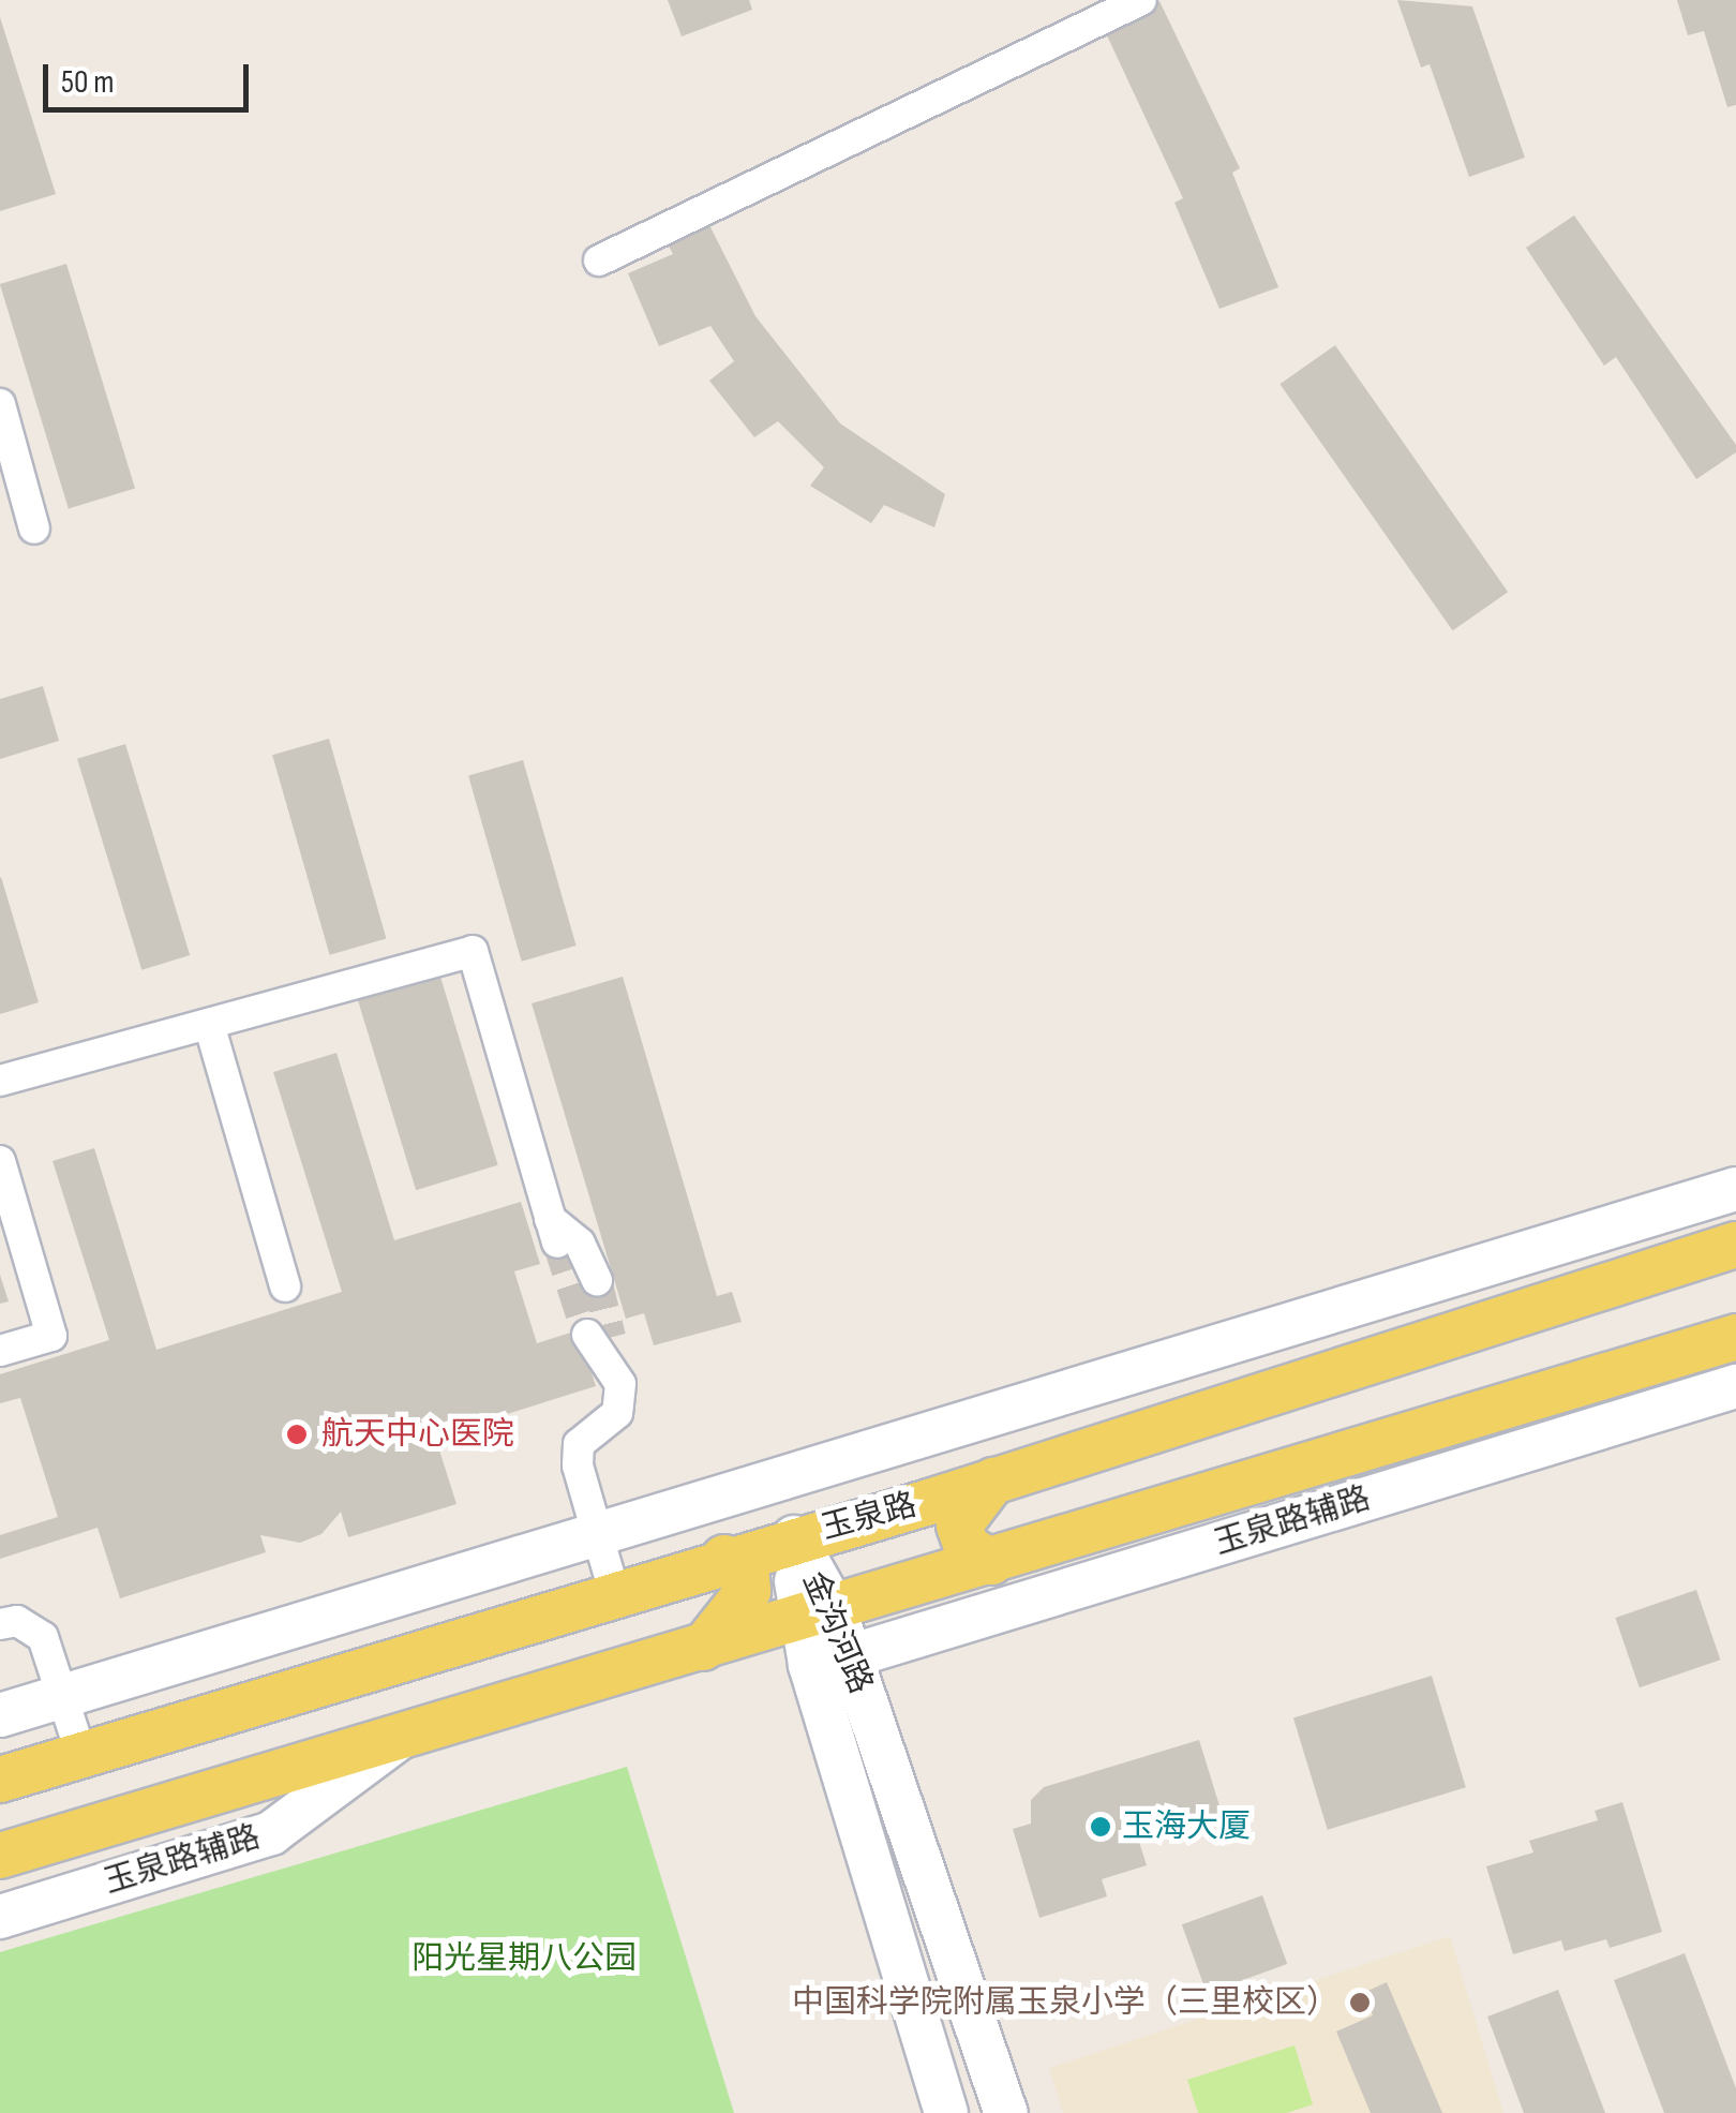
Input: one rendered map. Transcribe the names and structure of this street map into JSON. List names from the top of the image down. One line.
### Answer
{"streets":{"main road":["玉泉路"],"street":["玉泉路辅路","金沟河路"]},"crossings":[["玉泉路","金沟河路"],["玉泉路辅路","金沟河路"]],"parks":["阳光星期八公园"],"places":["航天中心医院","玉海大厦","中国科学院附属玉泉小学（三里校区）"],"scale_bar":"50 m"}
